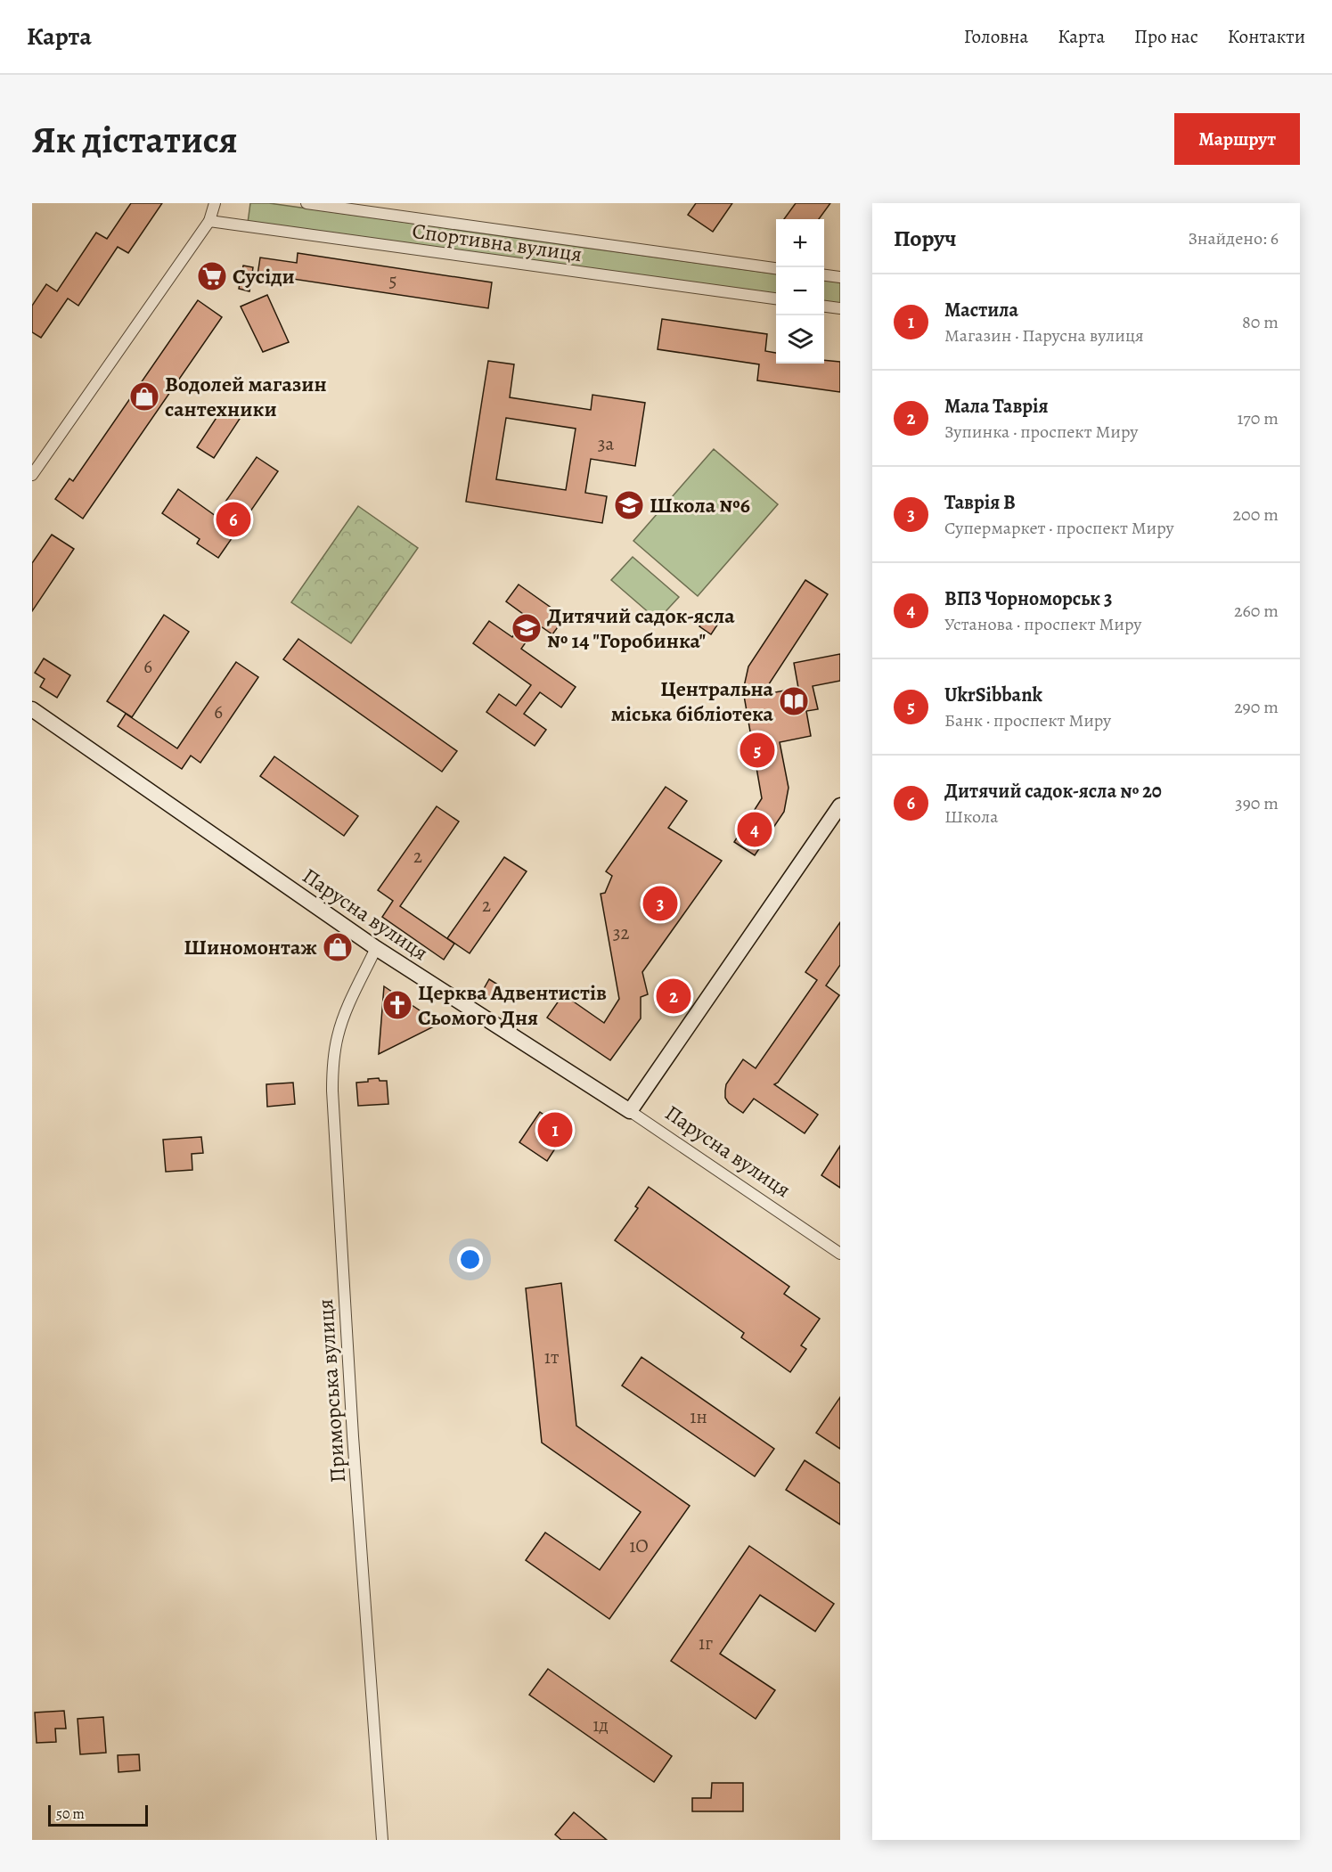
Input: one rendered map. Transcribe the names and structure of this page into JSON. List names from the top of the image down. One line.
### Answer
{"streets":{"street":["Спортивна вулиця","Парусна вулиця","Приморська вулиця"]},"crossings":[["Парусна вулиця","Приморська вулиця"]],"places":{"supermarket":["Сусіди"],"shop":["Водолей магазин сантехники","Шиномонтаж"],"school or university":["Школа №6","Дитячий садок-ясла № 14 \"Горобинка\""],"library":["Центральна міська бібліотека"],"church":["Церква Адвентистів Сьомого Дня"]},"house_numbers":["5","3а","6","6","2","2","32","1т","1н","1О","1г","1д"],"scale_bar":"50 m","page":{"header":"Карта","nav":["Головна","Карта","Про нас","Контакти"],"buttons":"Маршрут","title":"Як дістатися","heading":["Поруч","Знайдено: 6"],"map_buttons":["+","−"],"list":[{"mark":"1","name":"Мастила","note":"Магазин · Парусна вулиця","value":"80 m"},{"mark":"2","name":"Мала Таврія","note":"Зупинка · проспект Миру","value":"170 m"},{"mark":"3","name":"Таврія В","note":"Супермаркет · проспект Миру","value":"200 m"},{"mark":"4","name":"ВПЗ Чорноморськ 3","note":"Установа · проспект Миру","value":"260 m"},{"mark":"5","name":"UkrSibbank","note":"Банк · проспект Миру","value":"290 m"},{"mark":"6","name":"Дитячий садок-ясла № 20","note":"Школа","value":"390 m"}],"pins":["6","5","4","3","2","1"],"scale":"50 m"}}
